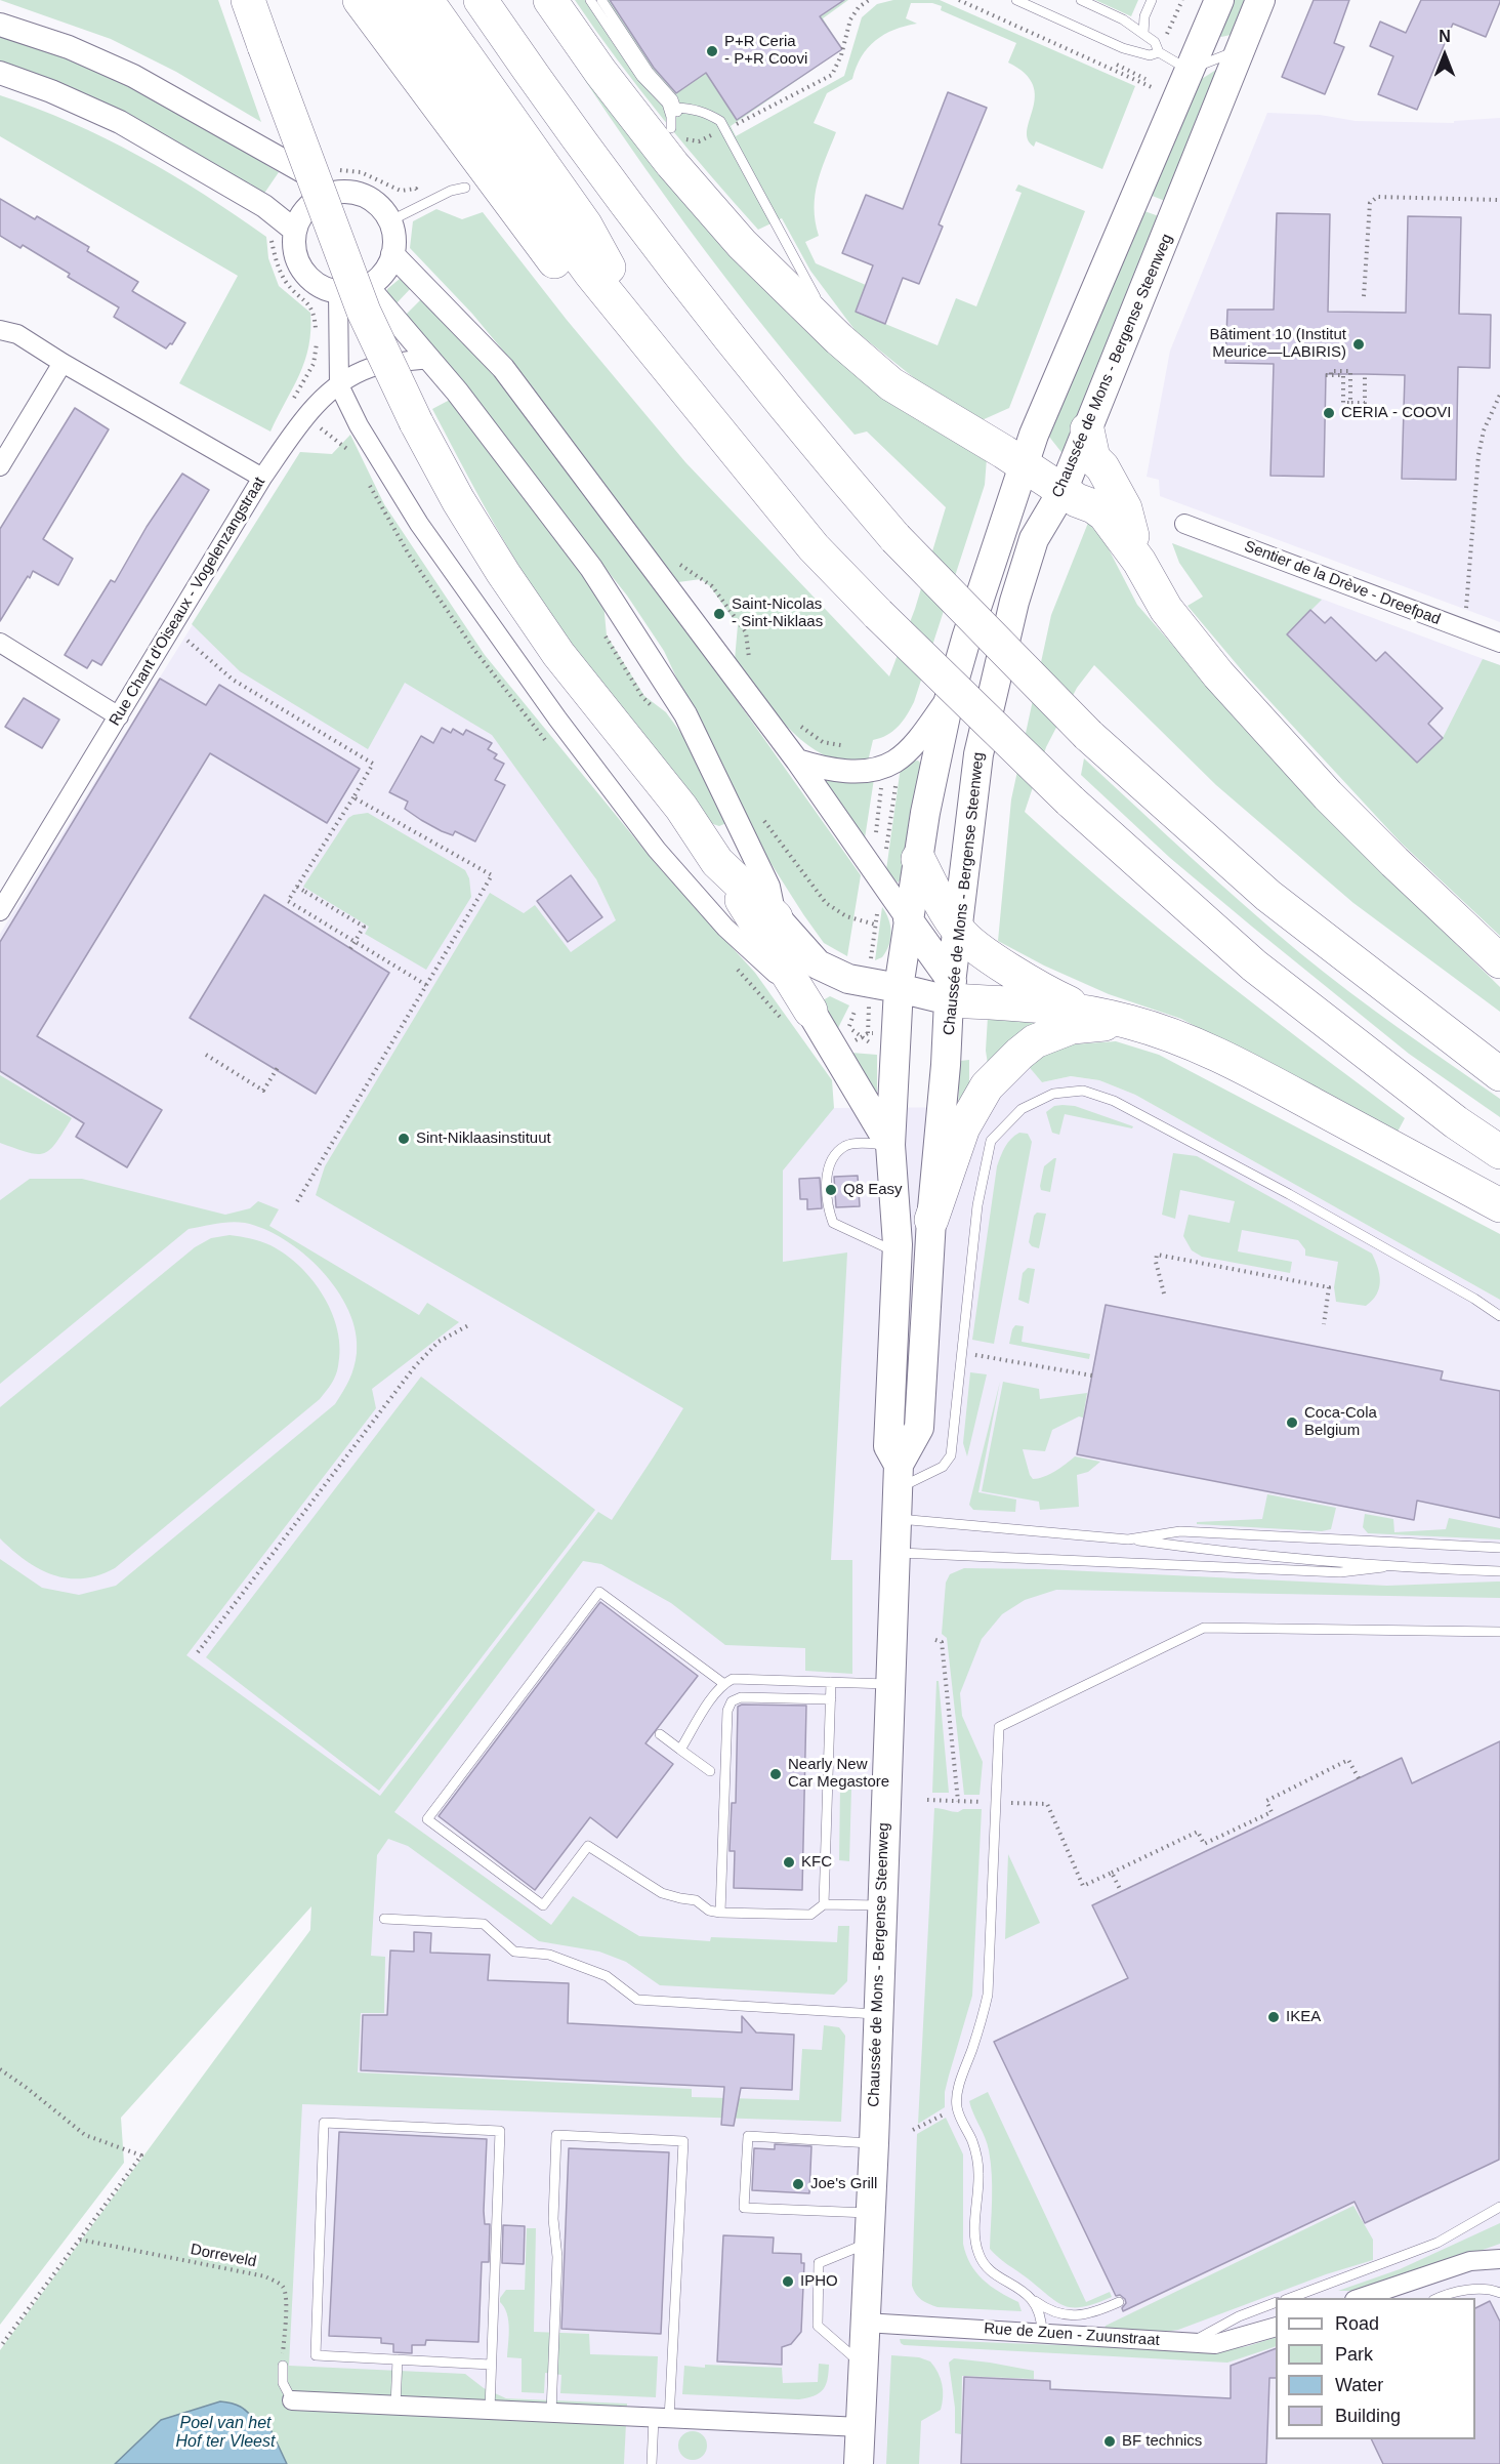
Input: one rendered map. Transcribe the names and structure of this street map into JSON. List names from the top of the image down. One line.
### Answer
{"streets":{"main road":["Chaussée de Mons - Bergense Steenweg"],"street":["Sentier de la Drève - Dreefpad","Rue Chant d'Oiseaux - Vogelenzangstraat","Rue de Zuen - Zuunstraat"],"path":["Dorreveld"]},"crossings":[["Chaussée de Mons - Bergense Steenweg","Rue de Zuen - Zuunstraat"]],"water":["Poel van het Hof ter Vleest"],"places":["P+R Ceria - P+R Coovi","Bâtiment 10 (Institut Meurice—LABIRIS)","CERIA - COOVI","Saint-Nicolas - Sint-Niklaas","Sint-Niklaasinstituut","Q8 Easy","Coca-Cola Belgium","Nearly New Car Megastore","KFC","IKEA","Joe's Grill","IPHO","BF technics"],"legend":["Road","Park","Water","Building"],"north":"top"}
